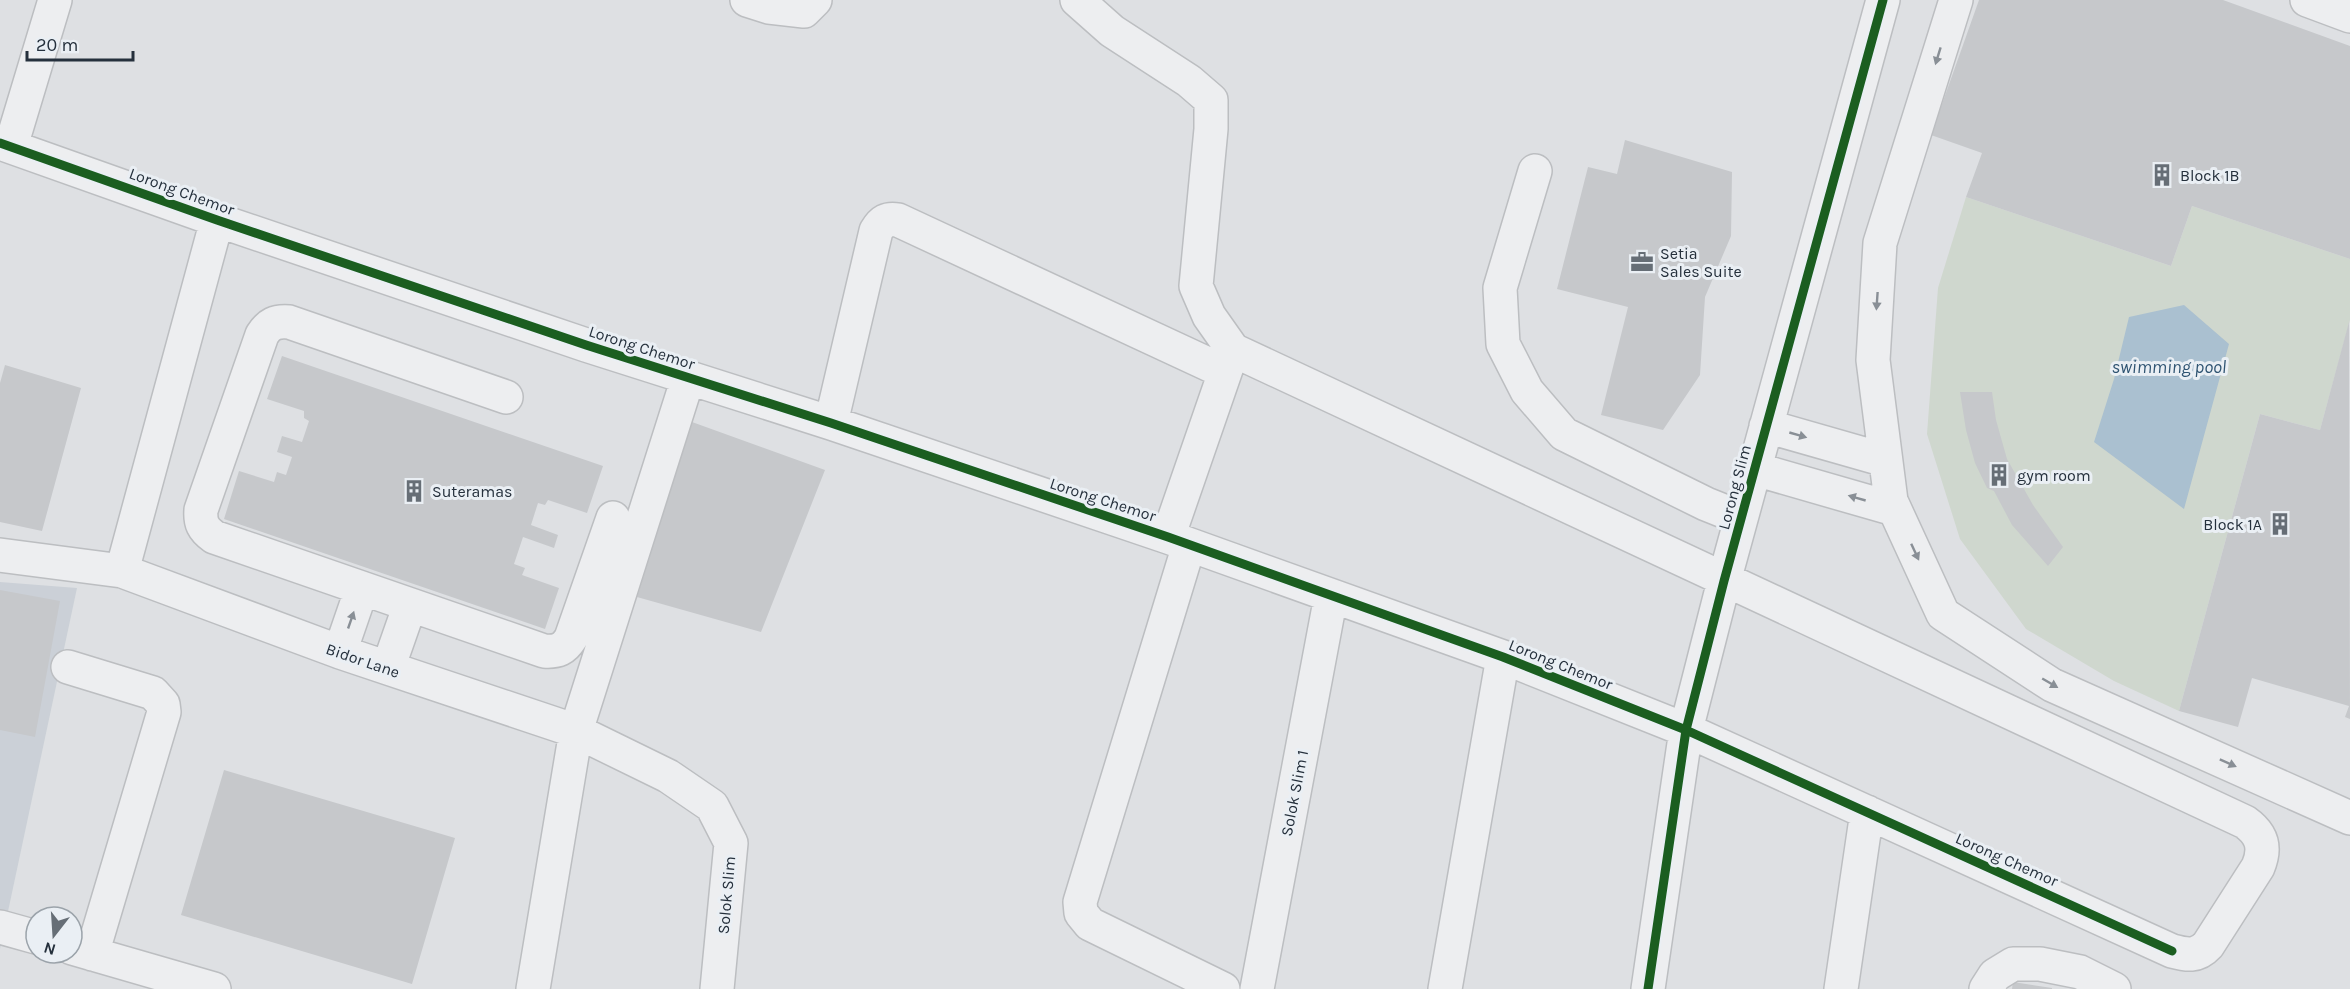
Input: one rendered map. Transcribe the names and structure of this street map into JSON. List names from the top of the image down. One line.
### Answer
{"streets":{"street":["Lorong Chemor","Lorong Slim","Bidor Lane","Solok Slim 1","Solok Slim"]},"crossings":[["Lorong Chemor","Lorong Slim"],["Lorong Chemor","Solok Slim 1"],["Bidor Lane","Solok Slim"]],"water":["swimming pool"],"places":{"building":["Block 1B","gym room","Suteramas","Block 1A"],"office":["Setia Sales Suite"]},"scale_bar":"20 m","north":"bottom"}
